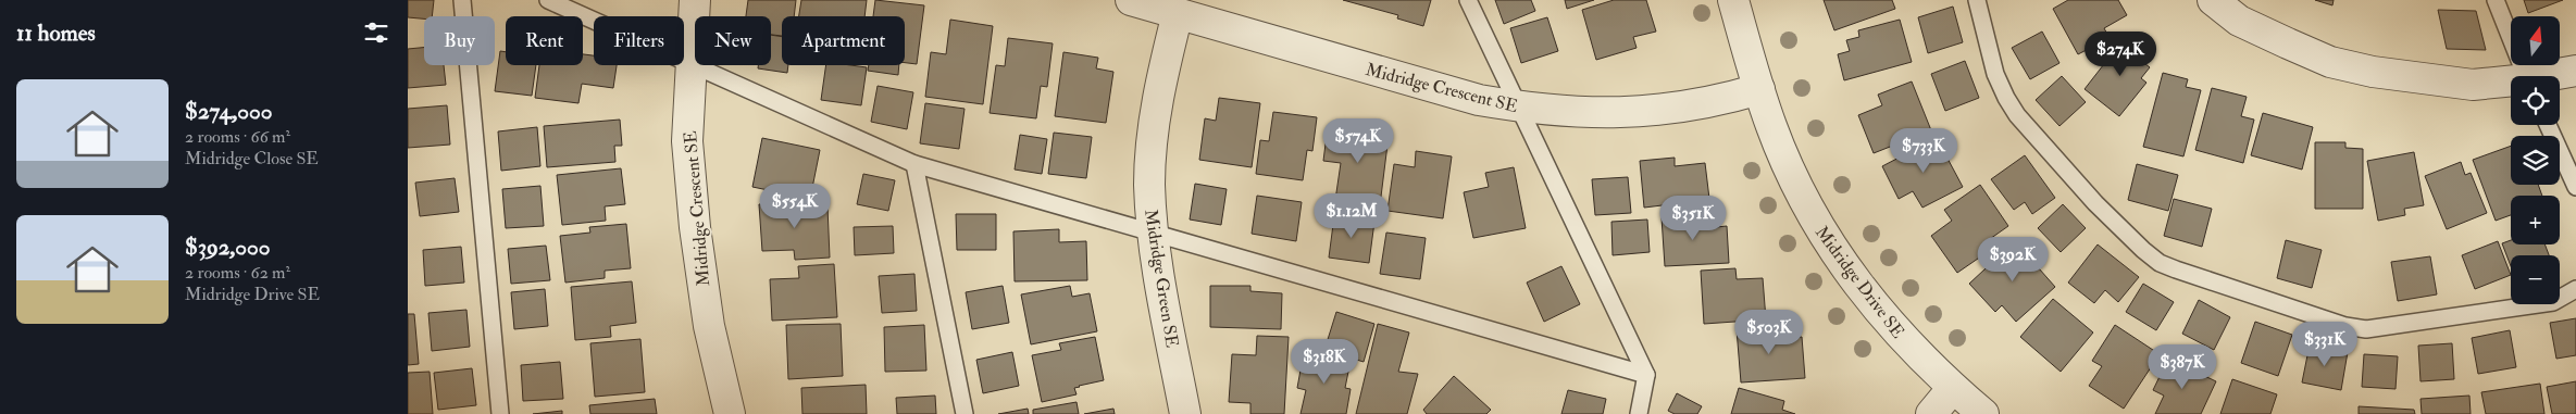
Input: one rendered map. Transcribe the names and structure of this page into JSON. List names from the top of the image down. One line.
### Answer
{"streets":{"street":["Midridge Crescent SE","Midridge Green SE","Midridge Drive SE"]},"crossings":[["Midridge Crescent SE","Midridge Green SE"],["Midridge Crescent SE","Midridge Drive SE"]],"north":"top","page":{"heading":"11 homes","map_buttons":["+","−"],"chip":["Buy","Rent","Filters","New","Apartment"],"price":["$274K","$574K","$733K","$554K","$1.12M","$351K","$392K","$503K","$331K","$318K","$387K"],"list":[{"name":"$274,000","note":"2 rooms · 66 m² · Midridge Close SE"},{"name":"$392,000","note":"2 rooms · 62 m² · Midridge Drive SE"}]}}
